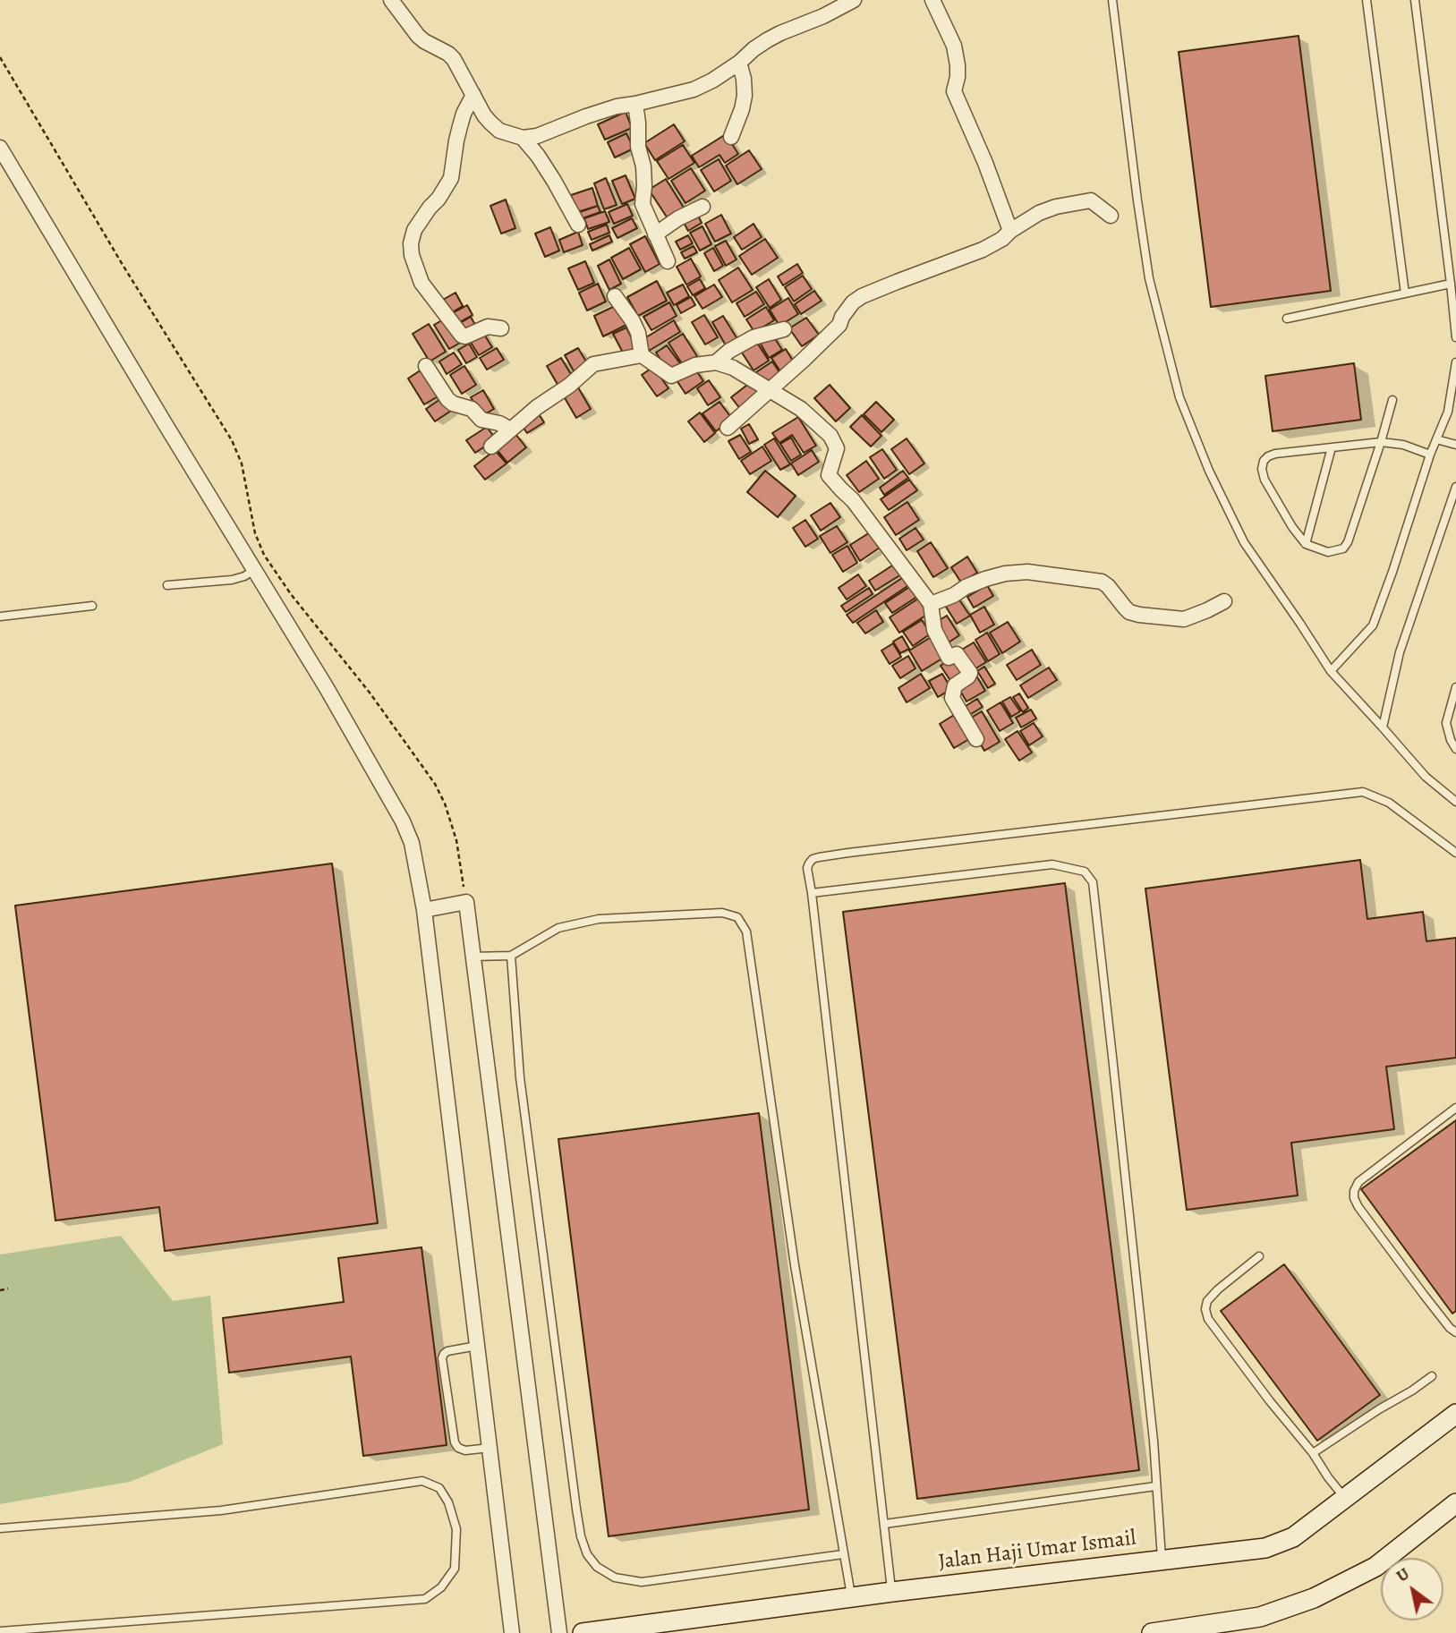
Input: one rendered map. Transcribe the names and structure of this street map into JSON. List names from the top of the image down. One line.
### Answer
{"streets":{"main road":["Jalan Haji Umar Ismail"]},"north":"top left"}
